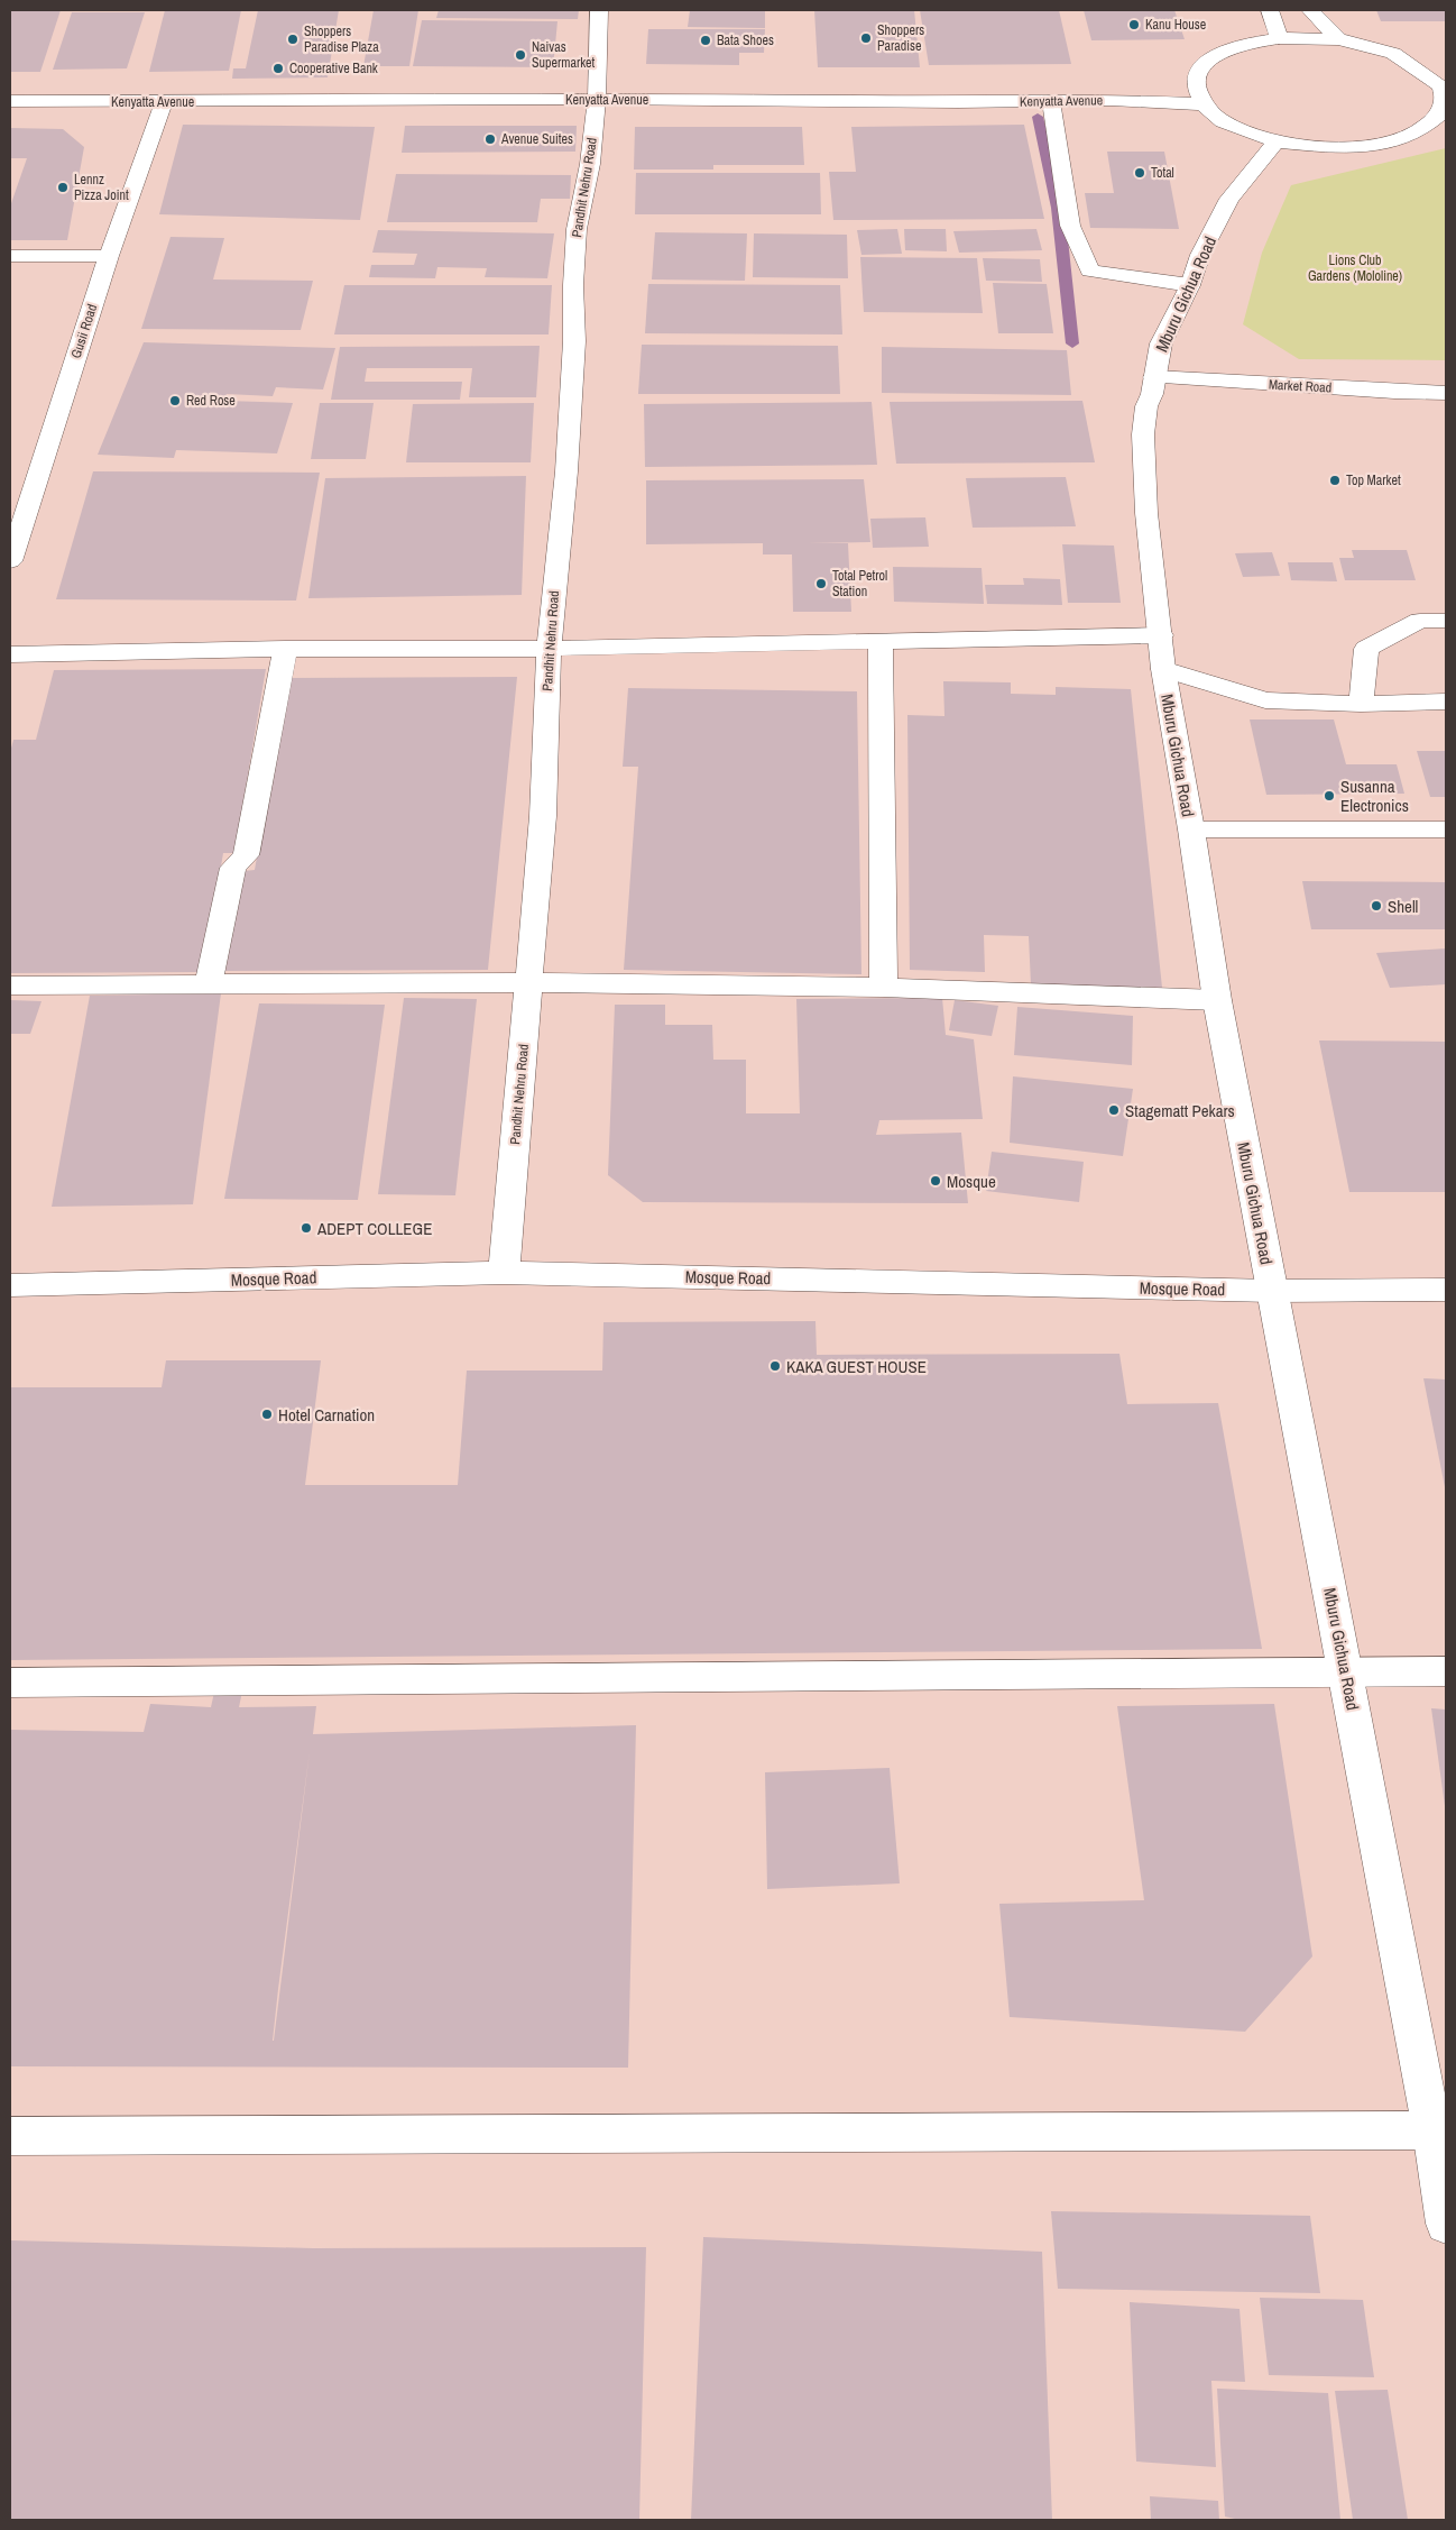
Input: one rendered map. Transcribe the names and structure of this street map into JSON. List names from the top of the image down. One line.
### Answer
{"streets":{"street":["Kenyatta Avenue","Pandhit Nehru Road","Mburu Gichua Road","Gusii Road","Market Road","Mosque Road"]},"crossings":[["Kenyatta Avenue","Pandhit Nehru Road"],["Kenyatta Avenue","Gusii Road"],["Pandhit Nehru Road","Mosque Road"],["Mburu Gichua Road","Market Road"],["Mburu Gichua Road","Mosque Road"]],"parks":["Lions Club Gardens (Mololine)"],"places":["Kanu House","Shoppers Paradise","Shoppers Paradise Plaza","Bata Shoes","Naivas Supermarket","Cooperative Bank","Avenue Suites","Total","Lennz Pizza Joint","Red Rose","Top Market","Total Petrol Station","Susanna Electronics","Shell","Stagematt Pekars","Mosque","ADEPT COLLEGE","KAKA GUEST HOUSE","Hotel Carnation"]}
